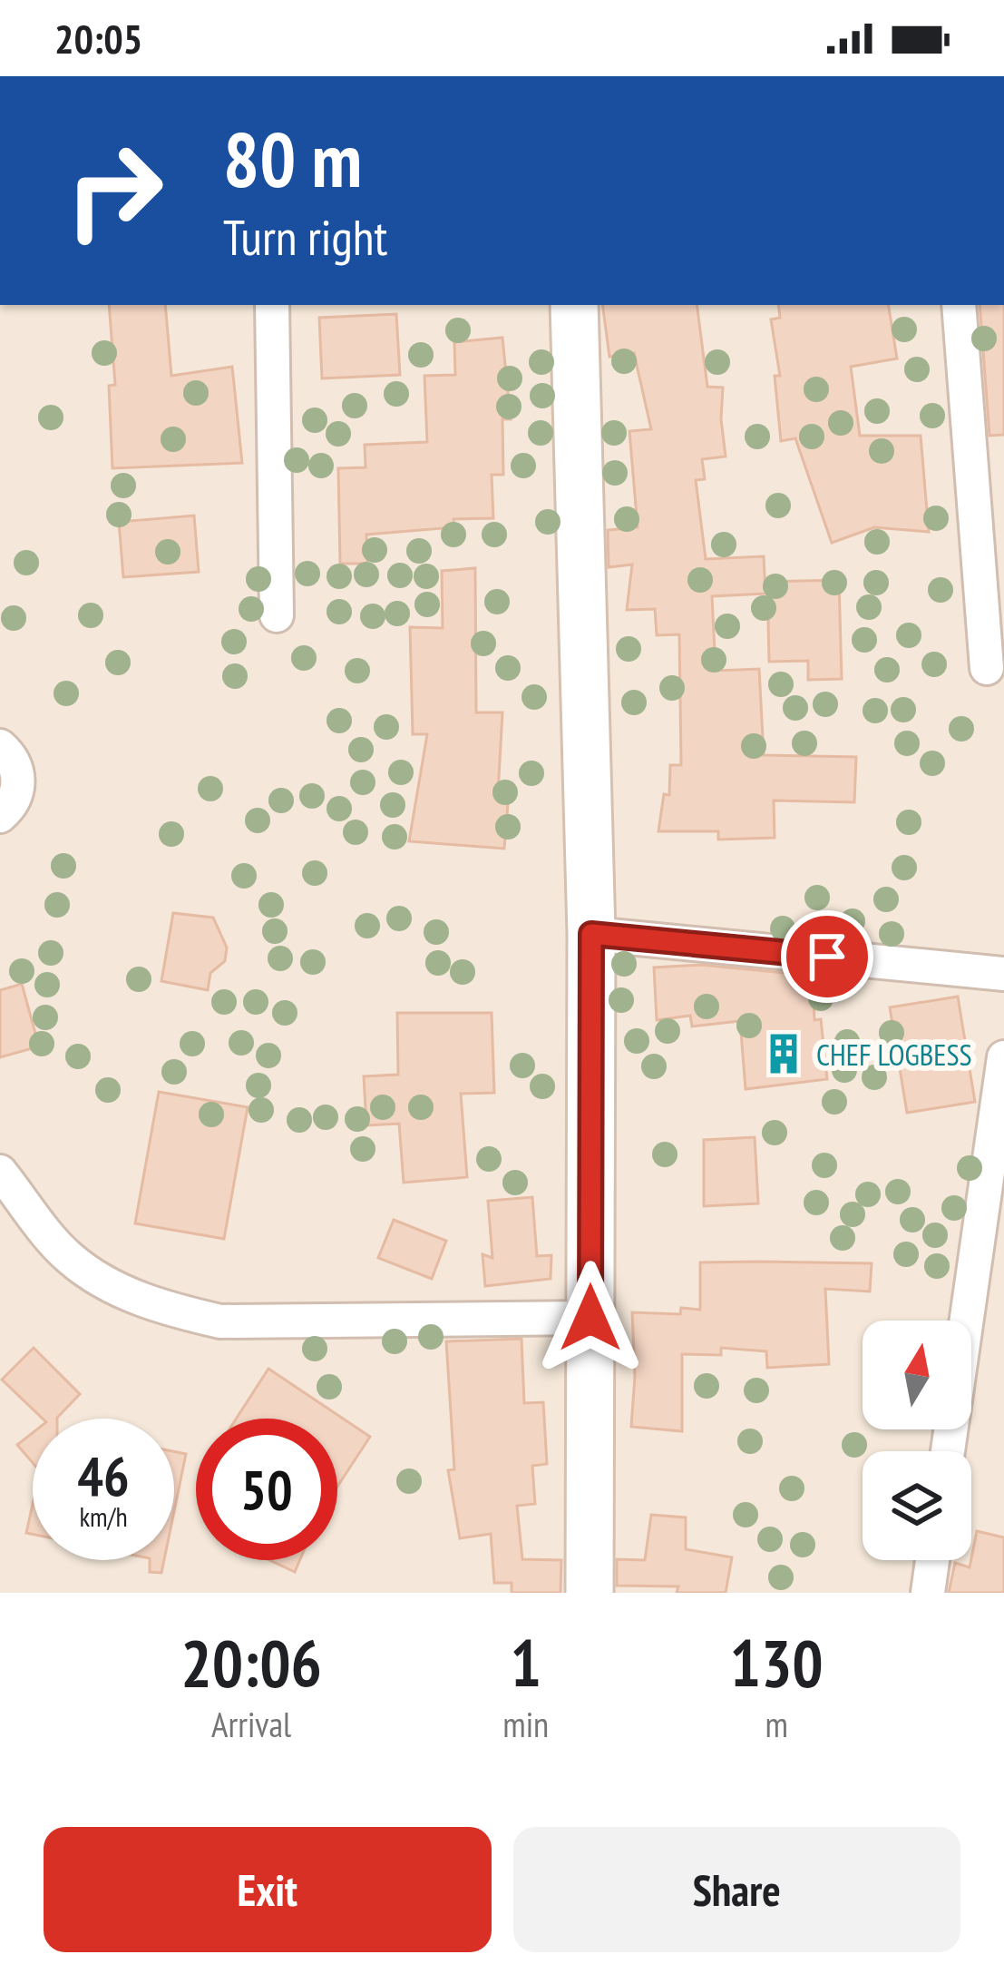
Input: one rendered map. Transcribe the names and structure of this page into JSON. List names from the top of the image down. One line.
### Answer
{"places":{"building":["CHEF LOGBESS"]},"north":"top","page":{"status":"20:05","turn":["80 m","Turn right"],"speed":"46 km/h","limit":"50","eta":["20:06","Arrival","1","min","130","m"],"buttons":["Exit","Share"]}}
